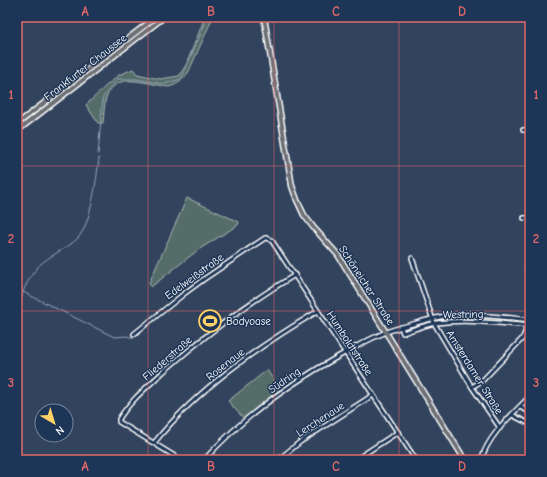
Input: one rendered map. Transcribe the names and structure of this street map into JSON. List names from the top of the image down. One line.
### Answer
{"streets":{"main road":["Frankfurter Chaussee","Schöneicher Straße"],"street":["Edelweißstraße","Westring","Humboldtstraße","Fliederstraße","Rosenaue","Amsterdamer Straße","Südring","Lerchenaue"]},"crossings":[["Edelweißstraße","Humboldtstraße"],["Schöneicher Straße","Westring"],["Schöneicher Straße","Südring"],["Westring","Amsterdamer Straße"],["Westring","Südring"],["Humboldtstraße","Fliederstraße"],["Humboldtstraße","Rosenaue"],["Humboldtstraße","Südring"],["Humboldtstraße","Lerchenaue"],["Fliederstraße","Rosenaue"]],"places":{"sports":["Bodyoase"]},"north":"bottom right","grid":{"columns":["A","B","C","D"],"rows":["1","2","3"]}}
